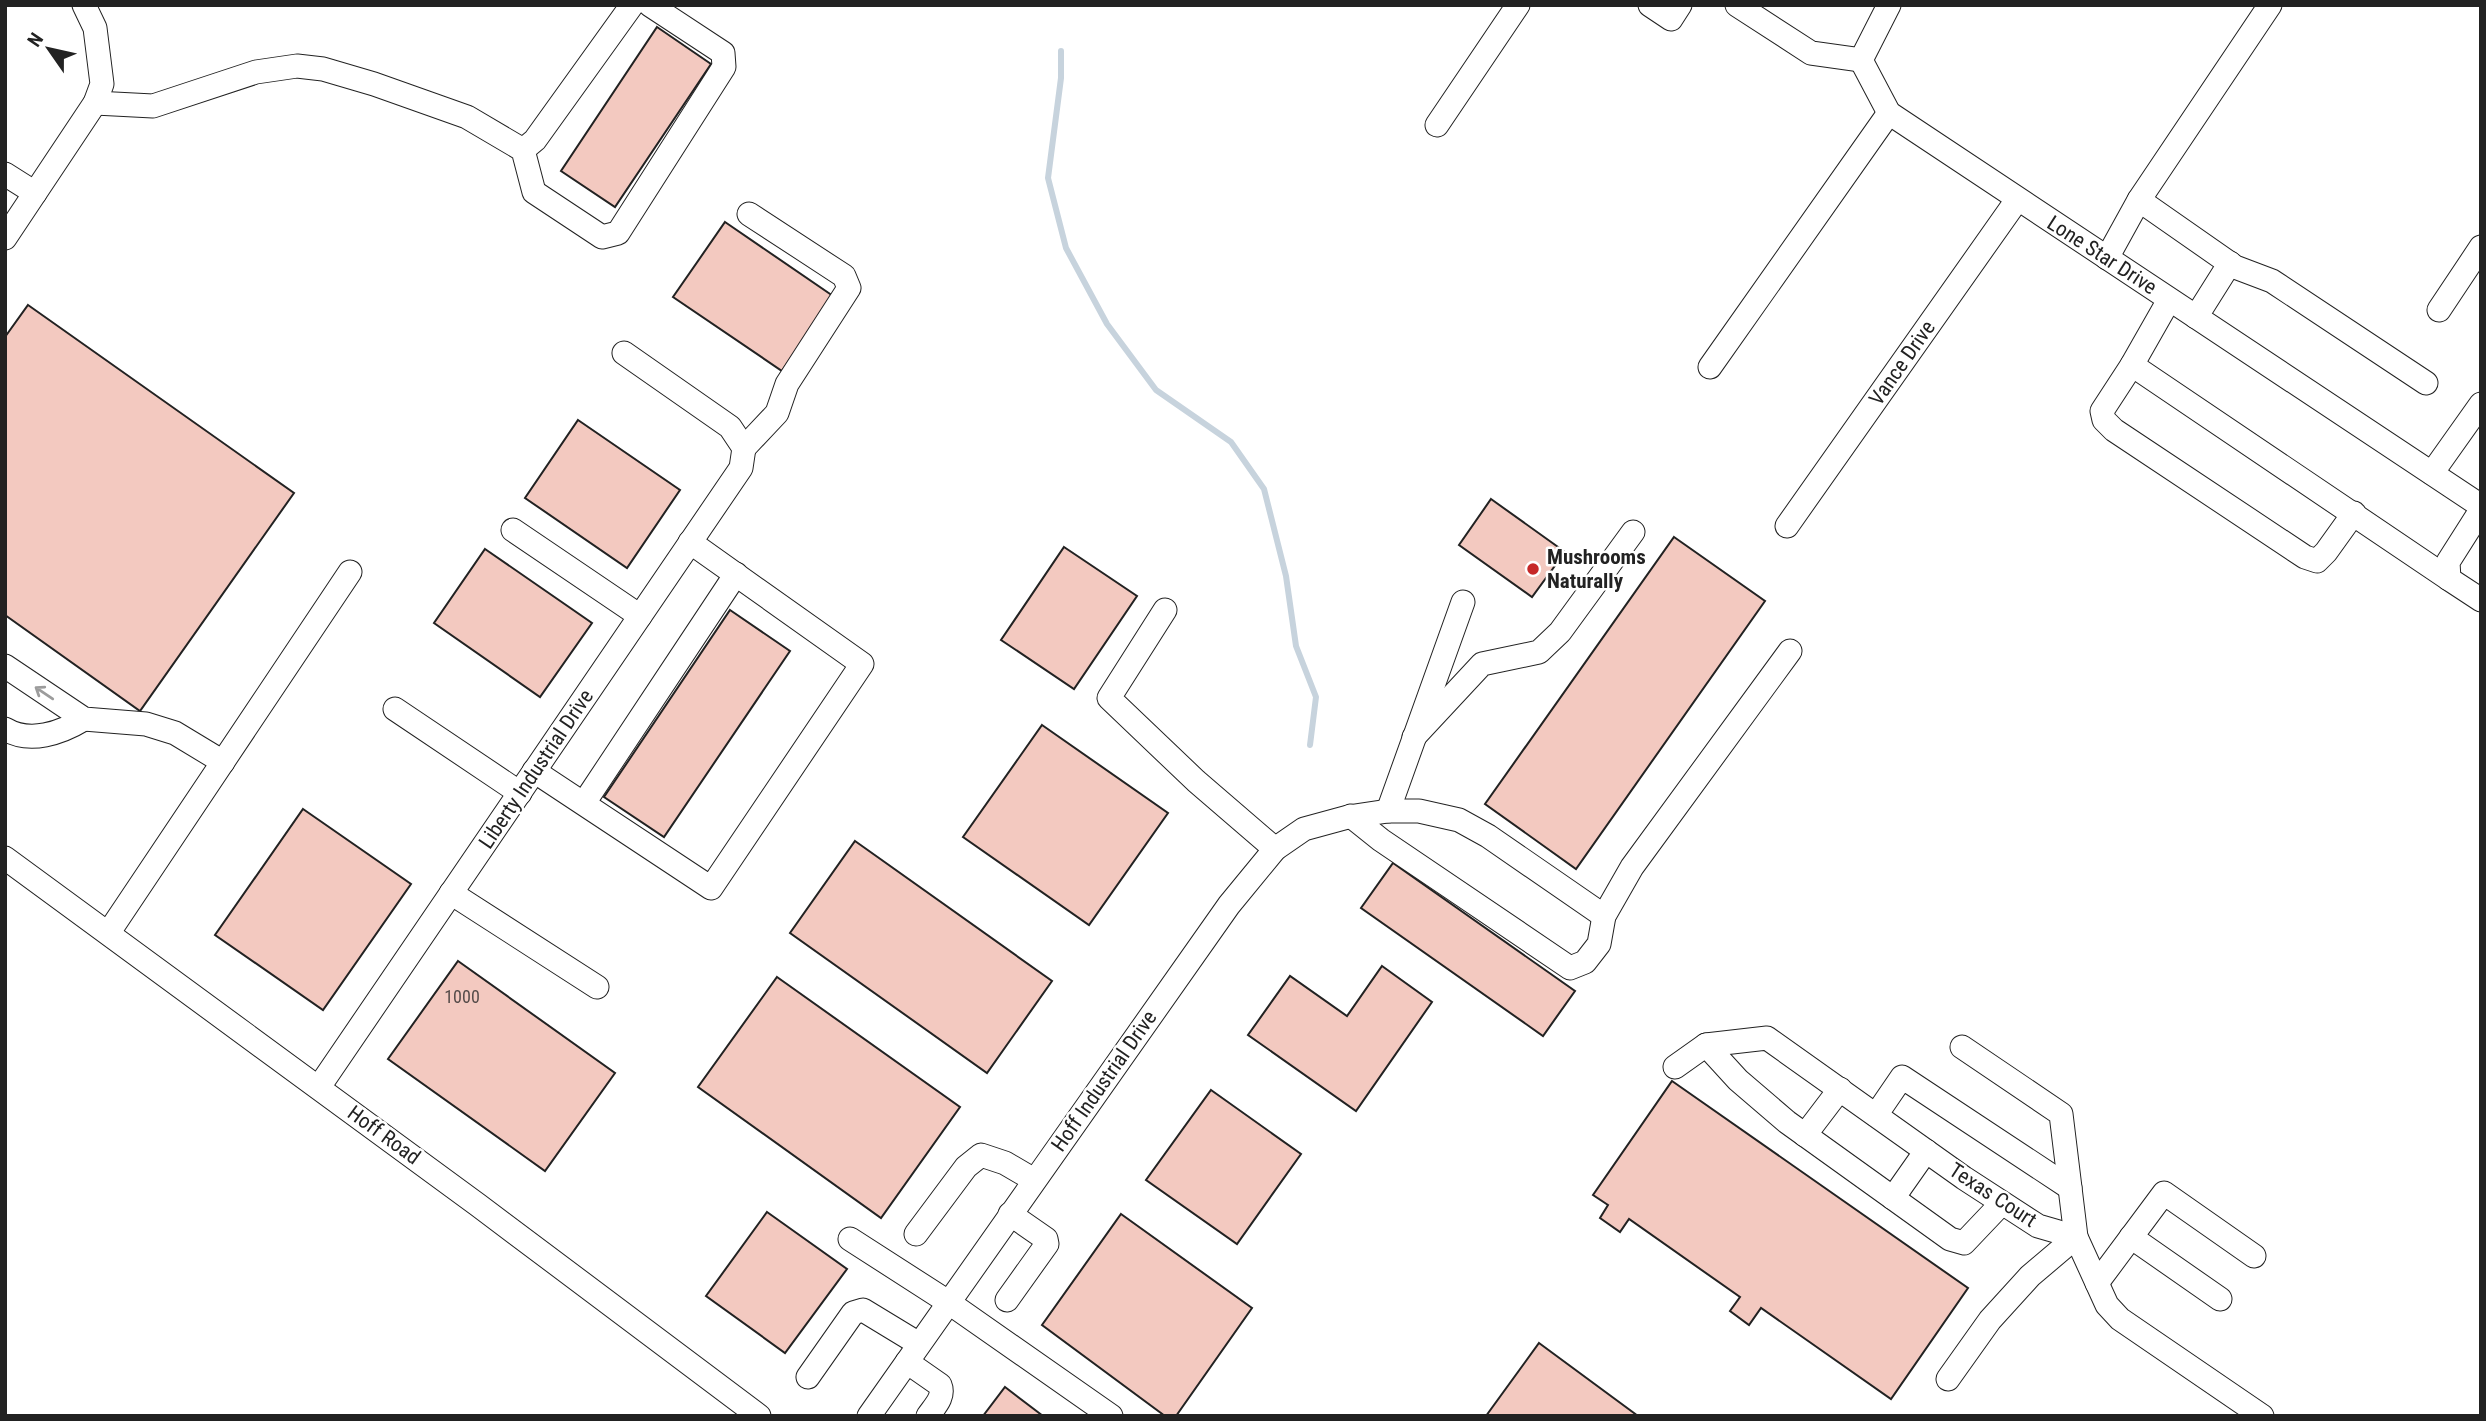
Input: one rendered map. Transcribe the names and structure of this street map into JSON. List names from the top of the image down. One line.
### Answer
{"streets":{"street":["Lone Star Drive","Vance Drive","Liberty Industrial Drive","Hoff Industrial Drive","Hoff Road","Texas Court"]},"crossings":[["Lone Star Drive","Vance Drive"],["Liberty Industrial Drive","Hoff Road"]],"places":["Mushrooms Naturally"],"house_numbers":["1000"],"north":"top left"}
